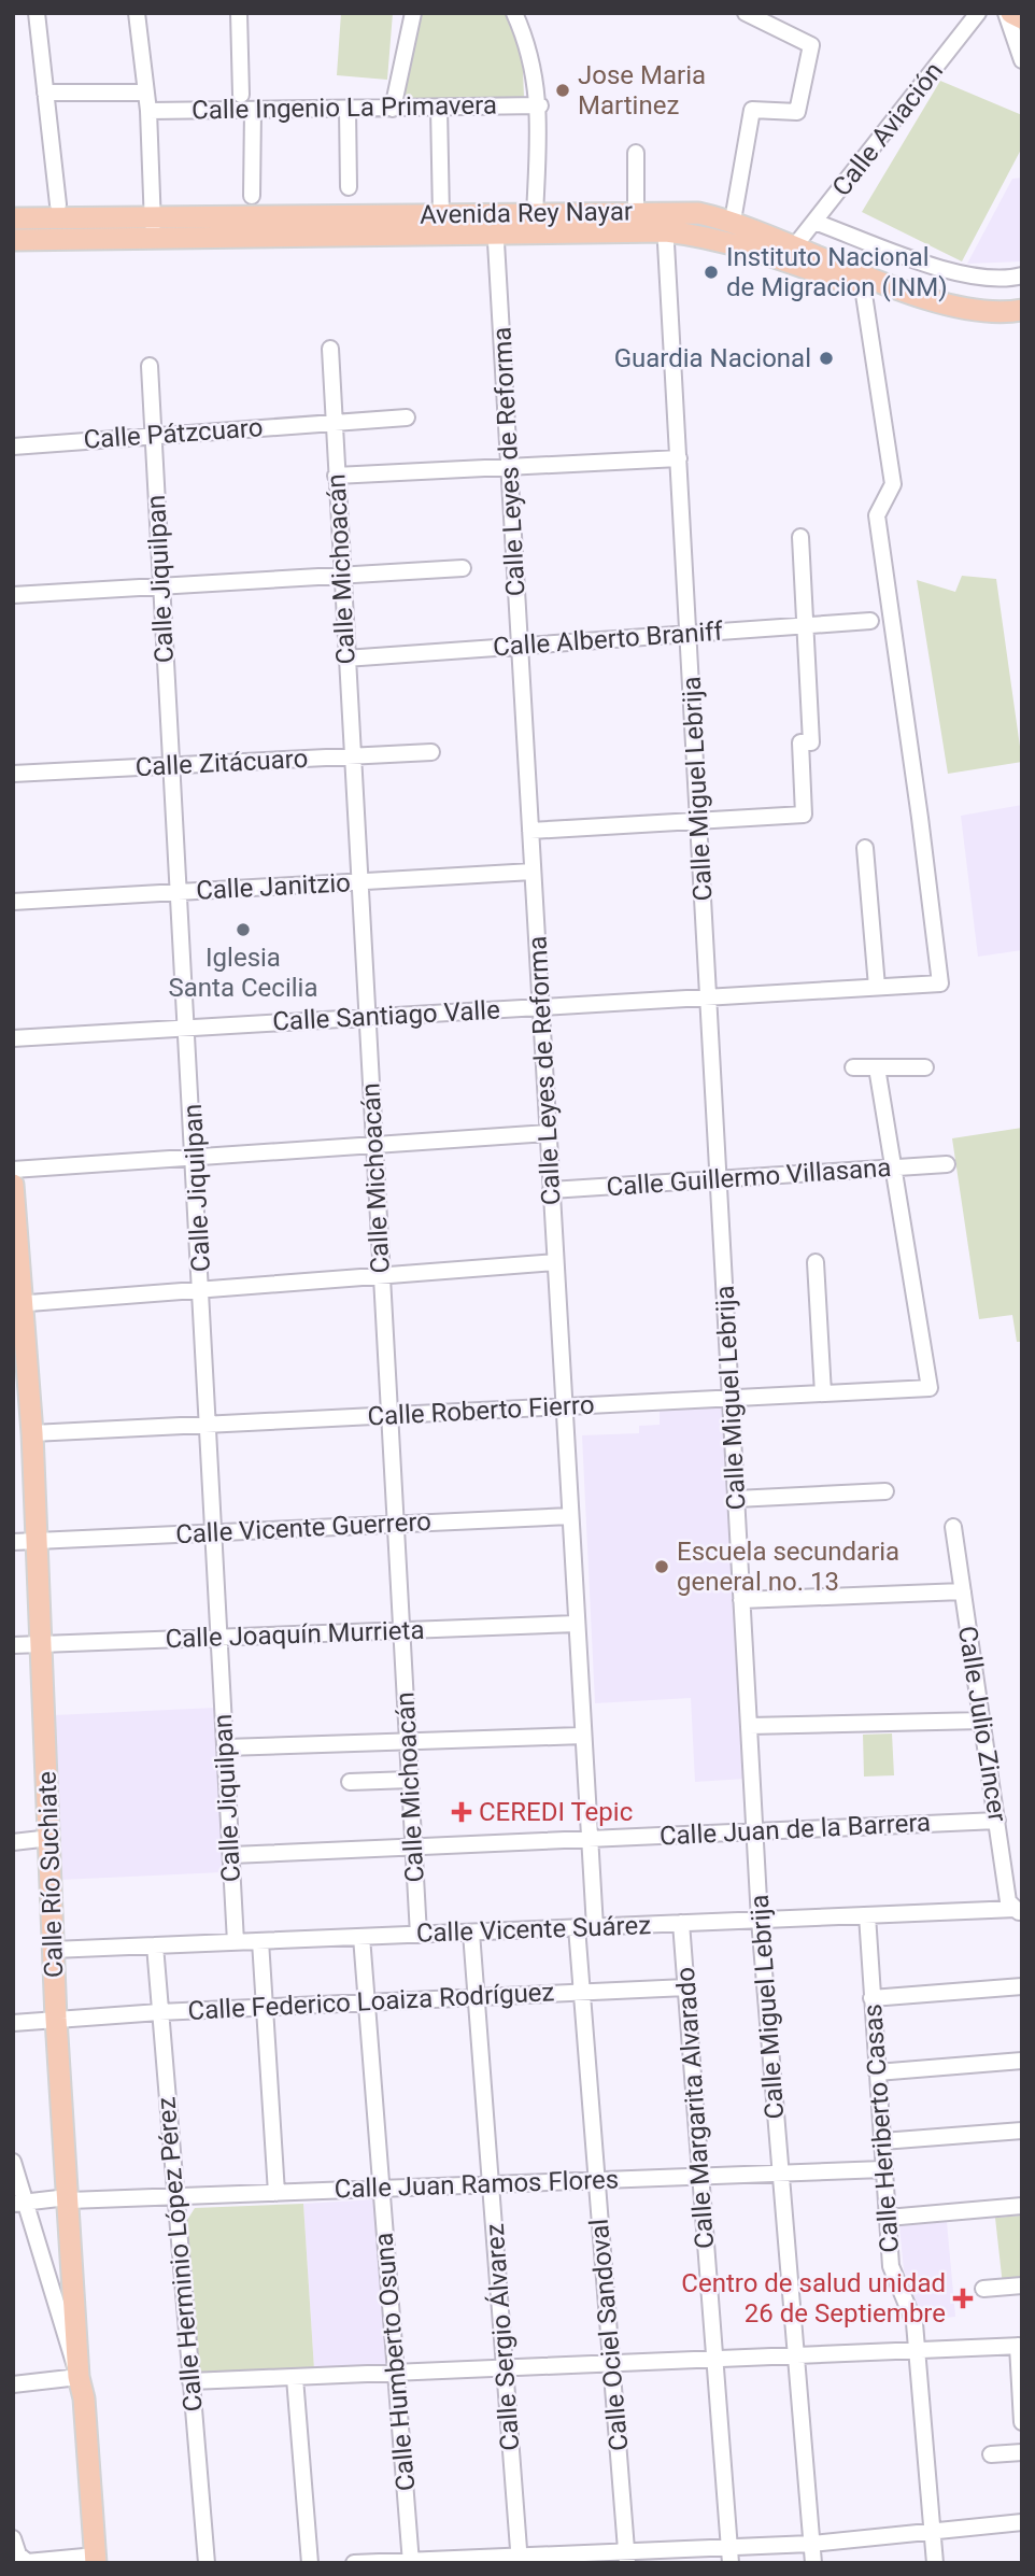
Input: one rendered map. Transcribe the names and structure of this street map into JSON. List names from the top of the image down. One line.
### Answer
{"streets":{"main road":["Avenida Rey Nayar","Calle Río Suchiate"],"street":["Calle Ingenio La Primavera","Calle Aviación","Calle Pátzcuaro","Calle Leyes de Reforma","Calle Michoacán","Calle Jiquilpan","Calle Alberto Braniff","Calle Zitácuaro","Calle Miguel Lebrija","Calle Janitzio","Calle Santiago Valle","Calle Guillermo Villasana","Calle Roberto Fierro","Calle Vicente Guerrero","Calle Joaquín Murrieta","Calle Julio Zincer","Calle Juan de la Barrera","Calle Vicente Suárez","Calle Federico Loaiza Rodríguez","Calle Margarita Alvarado","Calle Heriberto Casas","Calle Juan Ramos Flores","Calle Herminio López Pérez","Calle Ociel Sandoval","Calle Sergio Álvarez","Calle Humberto Osuna"]},"crossings":[["Calle Aviación","Avenida Rey Nayar"],["Avenida Rey Nayar","Calle Leyes de Reforma"],["Avenida Rey Nayar","Calle Miguel Lebrija"],["Avenida Rey Nayar","Calle Santiago Valle"],["Calle Pátzcuaro","Calle Michoacán"],["Calle Pátzcuaro","Calle Jiquilpan"],["Calle Leyes de Reforma","Calle Alberto Braniff"],["Calle Leyes de Reforma","Calle Janitzio"],["Calle Leyes de Reforma","Calle Santiago Valle"],["Calle Leyes de Reforma","Calle Guillermo Villasana"],["Calle Leyes de Reforma","Calle Roberto Fierro"],["Calle Leyes de Reforma","Calle Vicente Guerrero"],["Calle Leyes de Reforma","Calle Joaquín Murrieta"],["Calle Leyes de Reforma","Calle Juan de la Barrera"],["Calle Leyes de Reforma","Calle Vicente Suárez"],["Calle Michoacán","Calle Alberto Braniff"],["Calle Michoacán","Calle Zitácuaro"],["Calle Michoacán","Calle Janitzio"],["Calle Michoacán","Calle Santiago Valle"],["Calle Michoacán","Calle Roberto Fierro"],["Calle Michoacán","Calle Vicente Guerrero"],["Calle Michoacán","Calle Joaquín Murrieta"],["Calle Michoacán","Calle Juan de la Barrera"],["Calle Michoacán","Calle Vicente Suárez"],["Calle Jiquilpan","Calle Zitácuaro"],["Calle Jiquilpan","Calle Janitzio"],["Calle Jiquilpan","Calle Santiago Valle"],["Calle Jiquilpan","Calle Roberto Fierro"],["Calle Jiquilpan","Calle Vicente Guerrero"],["Calle Jiquilpan","Calle Joaquín Murrieta"],["Calle Jiquilpan","Calle Juan de la Barrera"],["Calle Jiquilpan","Calle Vicente Suárez"],["Calle Alberto Braniff","Calle Miguel Lebrija"],["Calle Miguel Lebrija","Calle Santiago Valle"],["Calle Miguel Lebrija","Calle Guillermo Villasana"],["Calle Miguel Lebrija","Calle Roberto Fierro"],["Calle Miguel Lebrija","Calle Juan de la Barrera"],["Calle Miguel Lebrija","Calle Vicente Suárez"],["Calle Miguel Lebrija","Calle Juan Ramos Flores"],["Calle Guillermo Villasana","Calle Roberto Fierro"],["Calle Roberto Fierro","Calle Río Suchiate"],["Calle Vicente Guerrero","Calle Río Suchiate"],["Calle Joaquín Murrieta","Calle Río Suchiate"],["Calle Julio Zincer","Calle Juan de la Barrera"],["Calle Julio Zincer","Calle Vicente Suárez"],["Calle Río Suchiate","Calle Vicente Suárez"],["Calle Río Suchiate","Calle Federico Loaiza Rodríguez"],["Calle Río Suchiate","Calle Juan Ramos Flores"],["Calle Vicente Suárez","Calle Margarita Alvarado"],["Calle Vicente Suárez","Calle Heriberto Casas"],["Calle Vicente Suárez","Calle Herminio López Pérez"],["Calle Vicente Suárez","Calle Ociel Sandoval"],["Calle Vicente Suárez","Calle Sergio Álvarez"],["Calle Vicente Suárez","Calle Humberto Osuna"],["Calle Federico Loaiza Rodríguez","Calle Margarita Alvarado"],["Calle Federico Loaiza Rodríguez","Calle Herminio López Pérez"],["Calle Federico Loaiza Rodríguez","Calle Ociel Sandoval"],["Calle Federico Loaiza Rodríguez","Calle Sergio Álvarez"],["Calle Federico Loaiza Rodríguez","Calle Humberto Osuna"],["Calle Margarita Alvarado","Calle Juan Ramos Flores"],["Calle Heriberto Casas","Calle Juan Ramos Flores"],["Calle Juan Ramos Flores","Calle Herminio López Pérez"],["Calle Juan Ramos Flores","Calle Ociel Sandoval"],["Calle Juan Ramos Flores","Calle Sergio Álvarez"],["Calle Juan Ramos Flores","Calle Humberto Osuna"]],"places":{"other":["Jose Maria Martinez","Instituto Nacional de Migracion (INM)","Guardia Nacional","Iglesia Santa Cecilia","Escuela secundaria general no. 13"],"health":["CEREDI Tepic","Centro de salud unidad 26 de Septiembre"]}}
